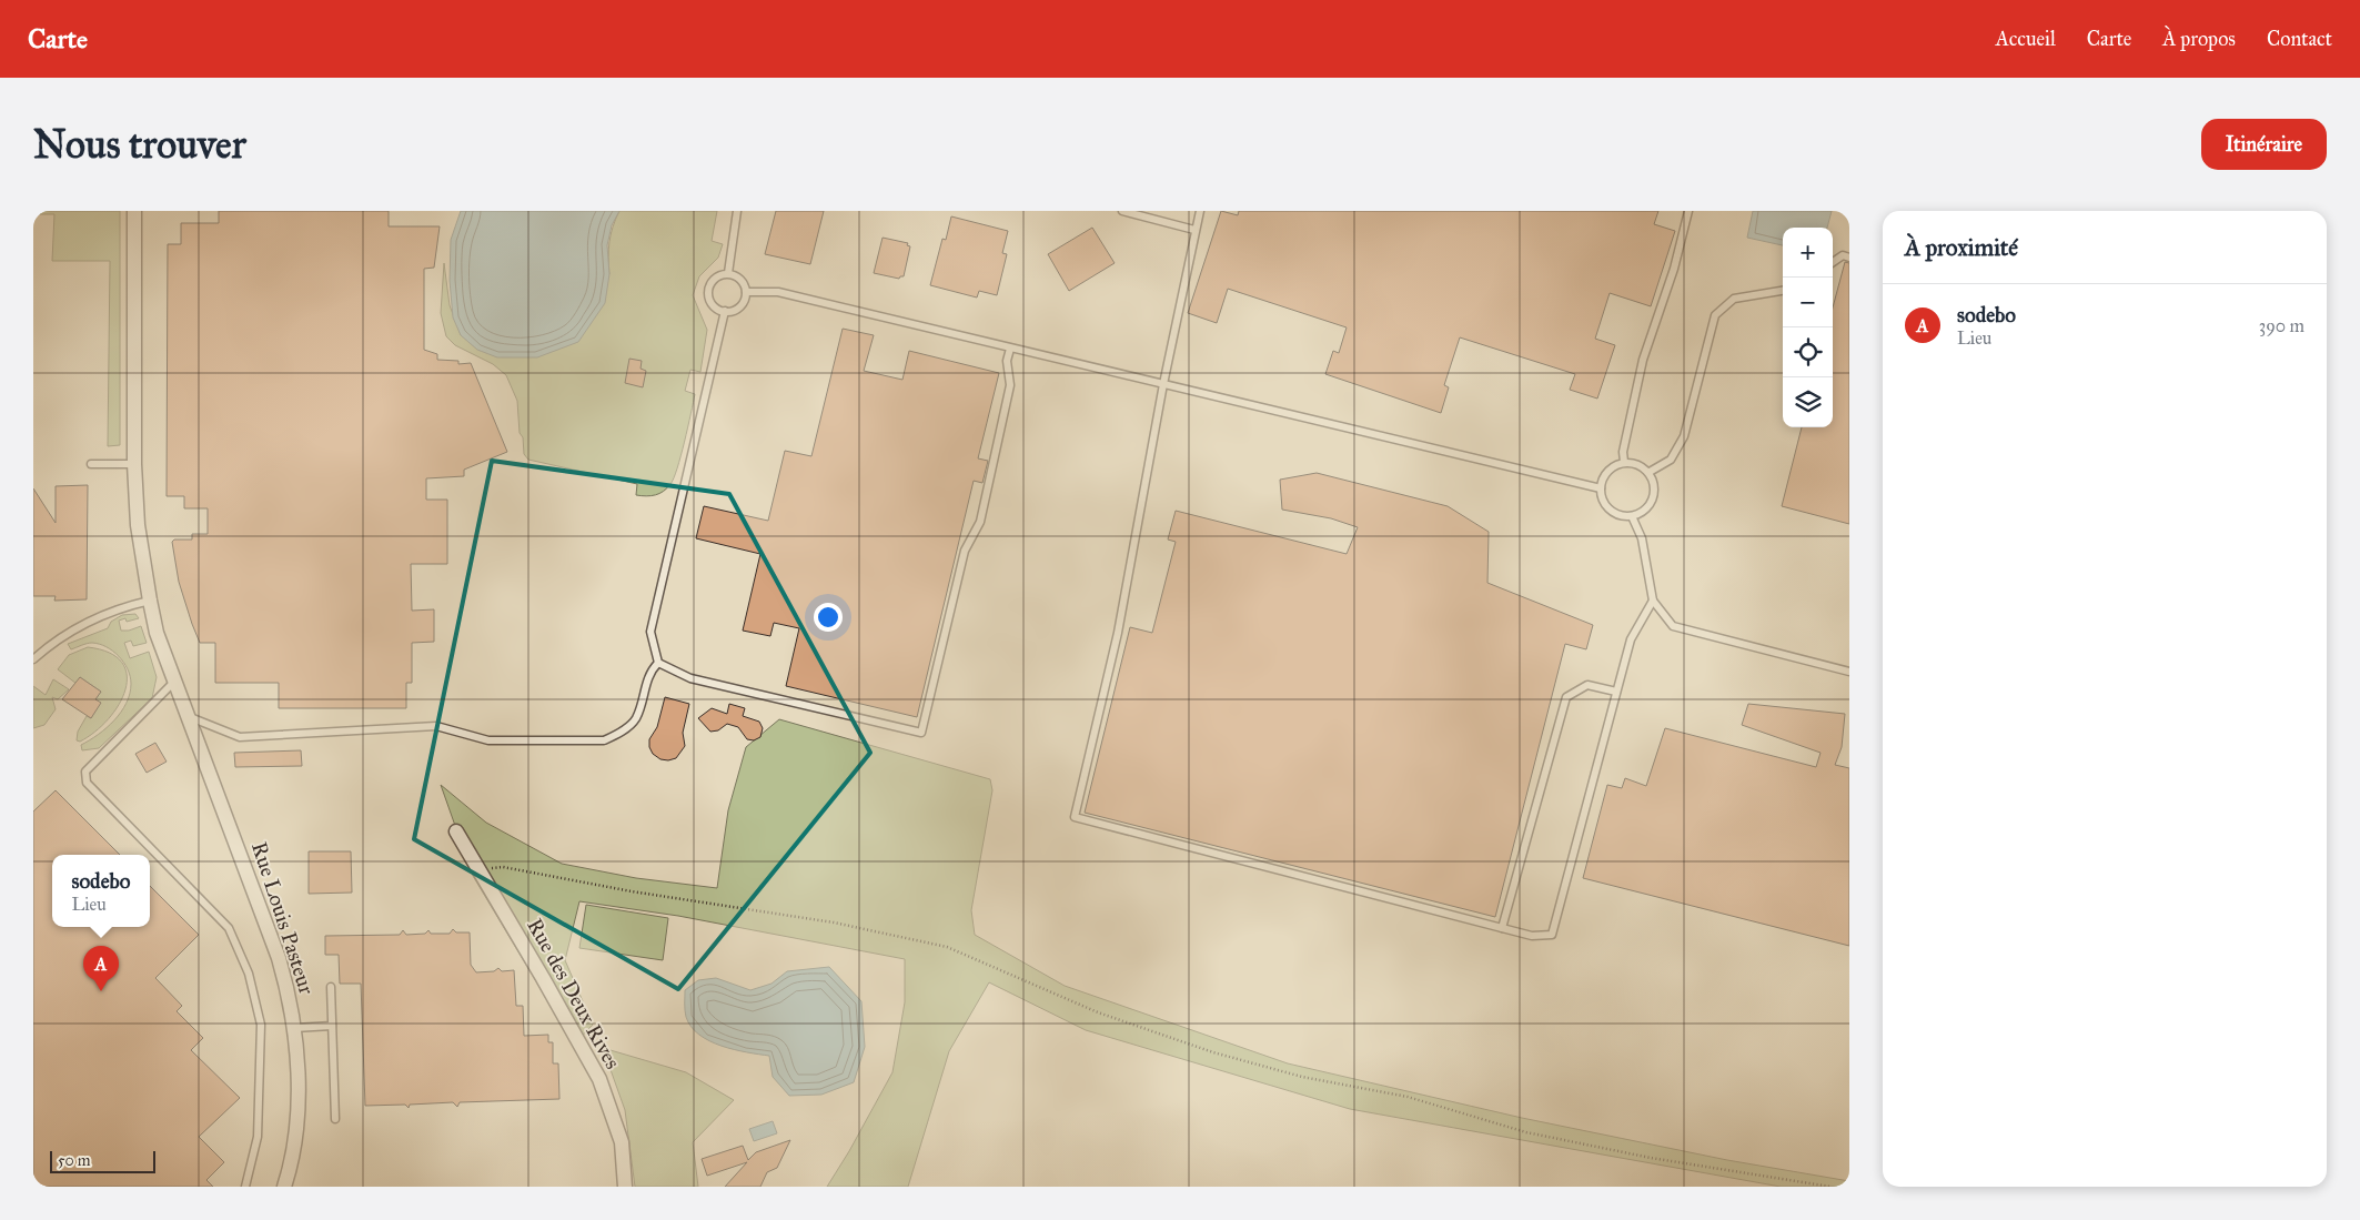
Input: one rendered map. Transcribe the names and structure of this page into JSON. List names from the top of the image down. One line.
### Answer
{"streets":{"street":["Rue Louis Pasteur","Rue des Deux Rives"]},"scale_bar":"50 m","page":{"header":"Carte","nav":["Accueil","Carte","À propos","Contact"],"buttons":"Itinéraire","title":"Nous trouver","heading":"À proximité","map_buttons":["+","−"],"list":[{"mark":"A","name":"sodebo","note":"Lieu","value":"390 m"}],"popup":["sodebo","Lieu"],"pins":"A","scale":"50 m"}}
